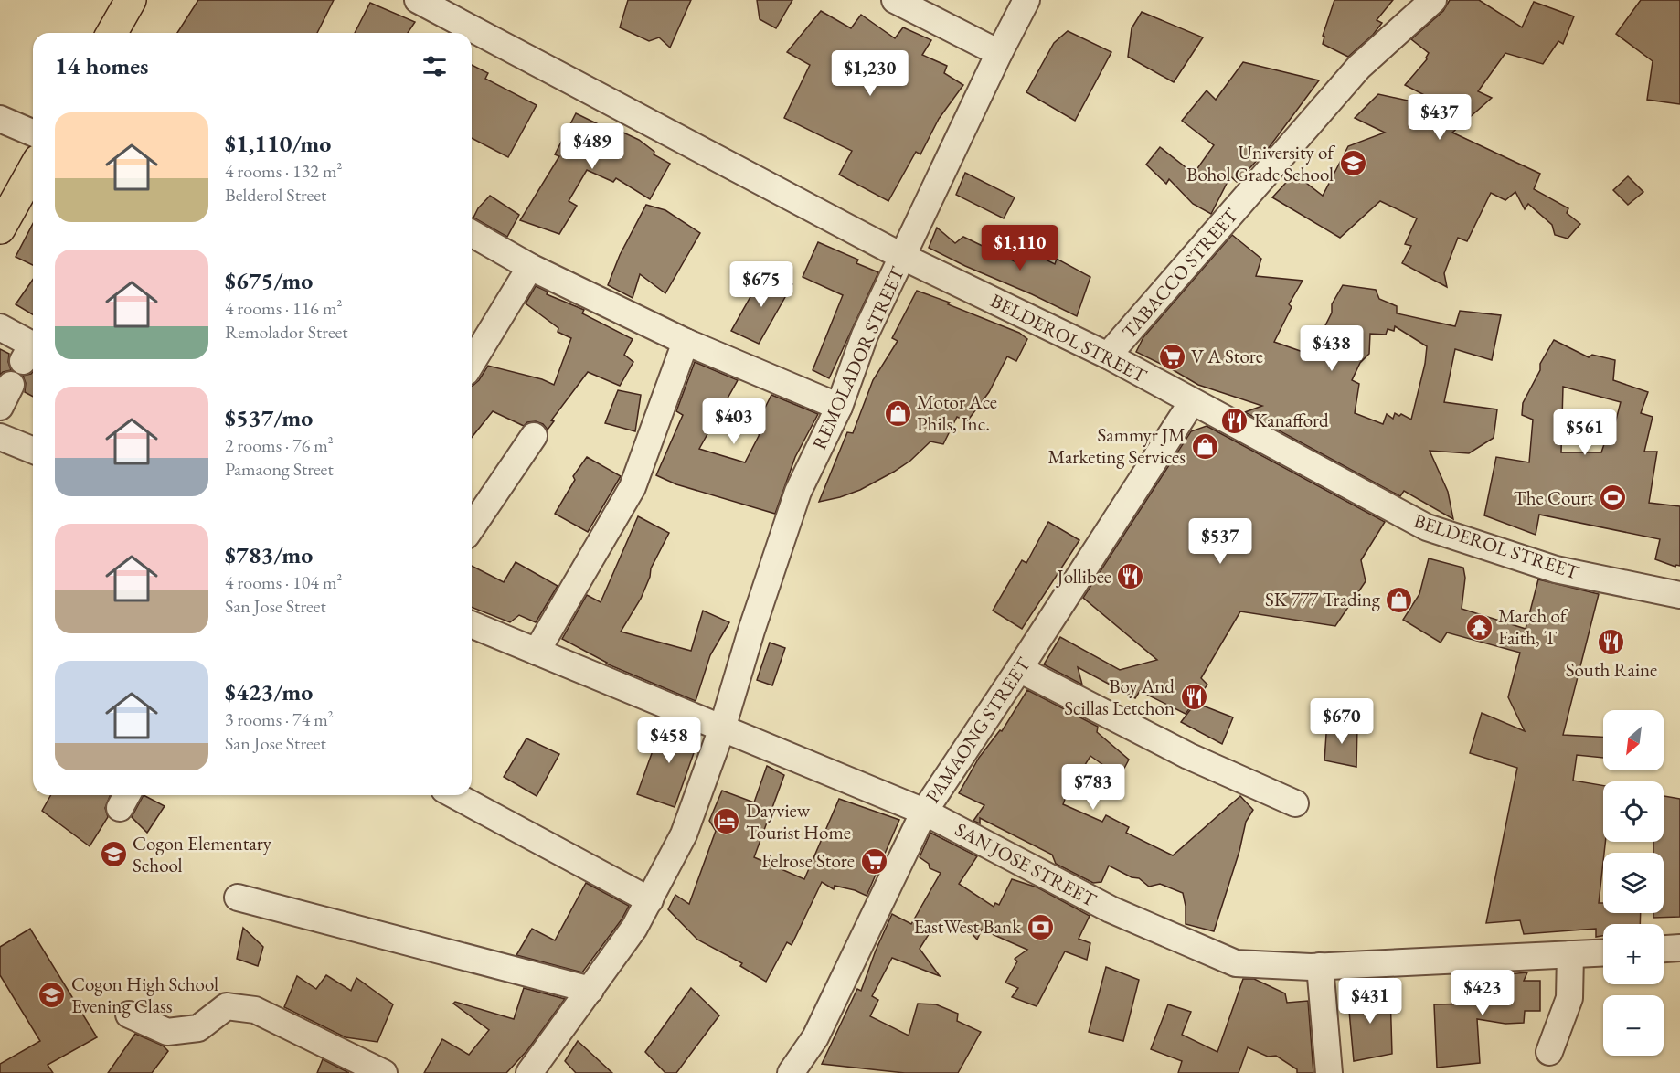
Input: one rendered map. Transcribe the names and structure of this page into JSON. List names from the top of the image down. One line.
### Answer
{"streets":{"street":["TABACCO STREET","BELDEROL STREET","REMOLADOR STREET","PAMAONG STREET","SAN JOSE STREET"]},"crossings":[["TABACCO STREET","BELDEROL STREET"],["BELDEROL STREET","REMOLADOR STREET"],["BELDEROL STREET","PAMAONG STREET"],["REMOLADOR STREET","SAN JOSE STREET"],["PAMAONG STREET","SAN JOSE STREET"]],"places":{"school or university":["University of Bohol Grade School","Cogon Elementary School","Cogon High School Evening Class"],"supermarket":["V A Store","Felrose Store"],"shop":["Motor Ace Phils, Inc.","Sammyr JM Marketing Services","SK 777 Trading"],"restaurant":["Kanafford","Jollibee","South Raine","Boy And Scillas Letchon"],"sports":["The Court"],"temple":["March of Faith, T"],"hotel":["Dayview Tourist Home"],"bank":["EastWest Bank"]},"north":"bottom left","page":{"heading":"14 homes","price":["$1,230","$437","$489","$1,110","$675","$438","$403","$561","$537","$670","$458","$783","$423","$431"],"list":[{"name":"$1,110/mo","note":"4 rooms · 132 m² · Belderol Street"},{"name":"$675/mo","note":"4 rooms · 116 m² · Remolador Street"},{"name":"$537/mo","note":"2 rooms · 76 m² · Pamaong Street"},{"name":"$783/mo","note":"4 rooms · 104 m² · San Jose Street"},{"name":"$423/mo","note":"3 rooms · 74 m² · San Jose Street"}],"map_buttons":["+","−"]}}
